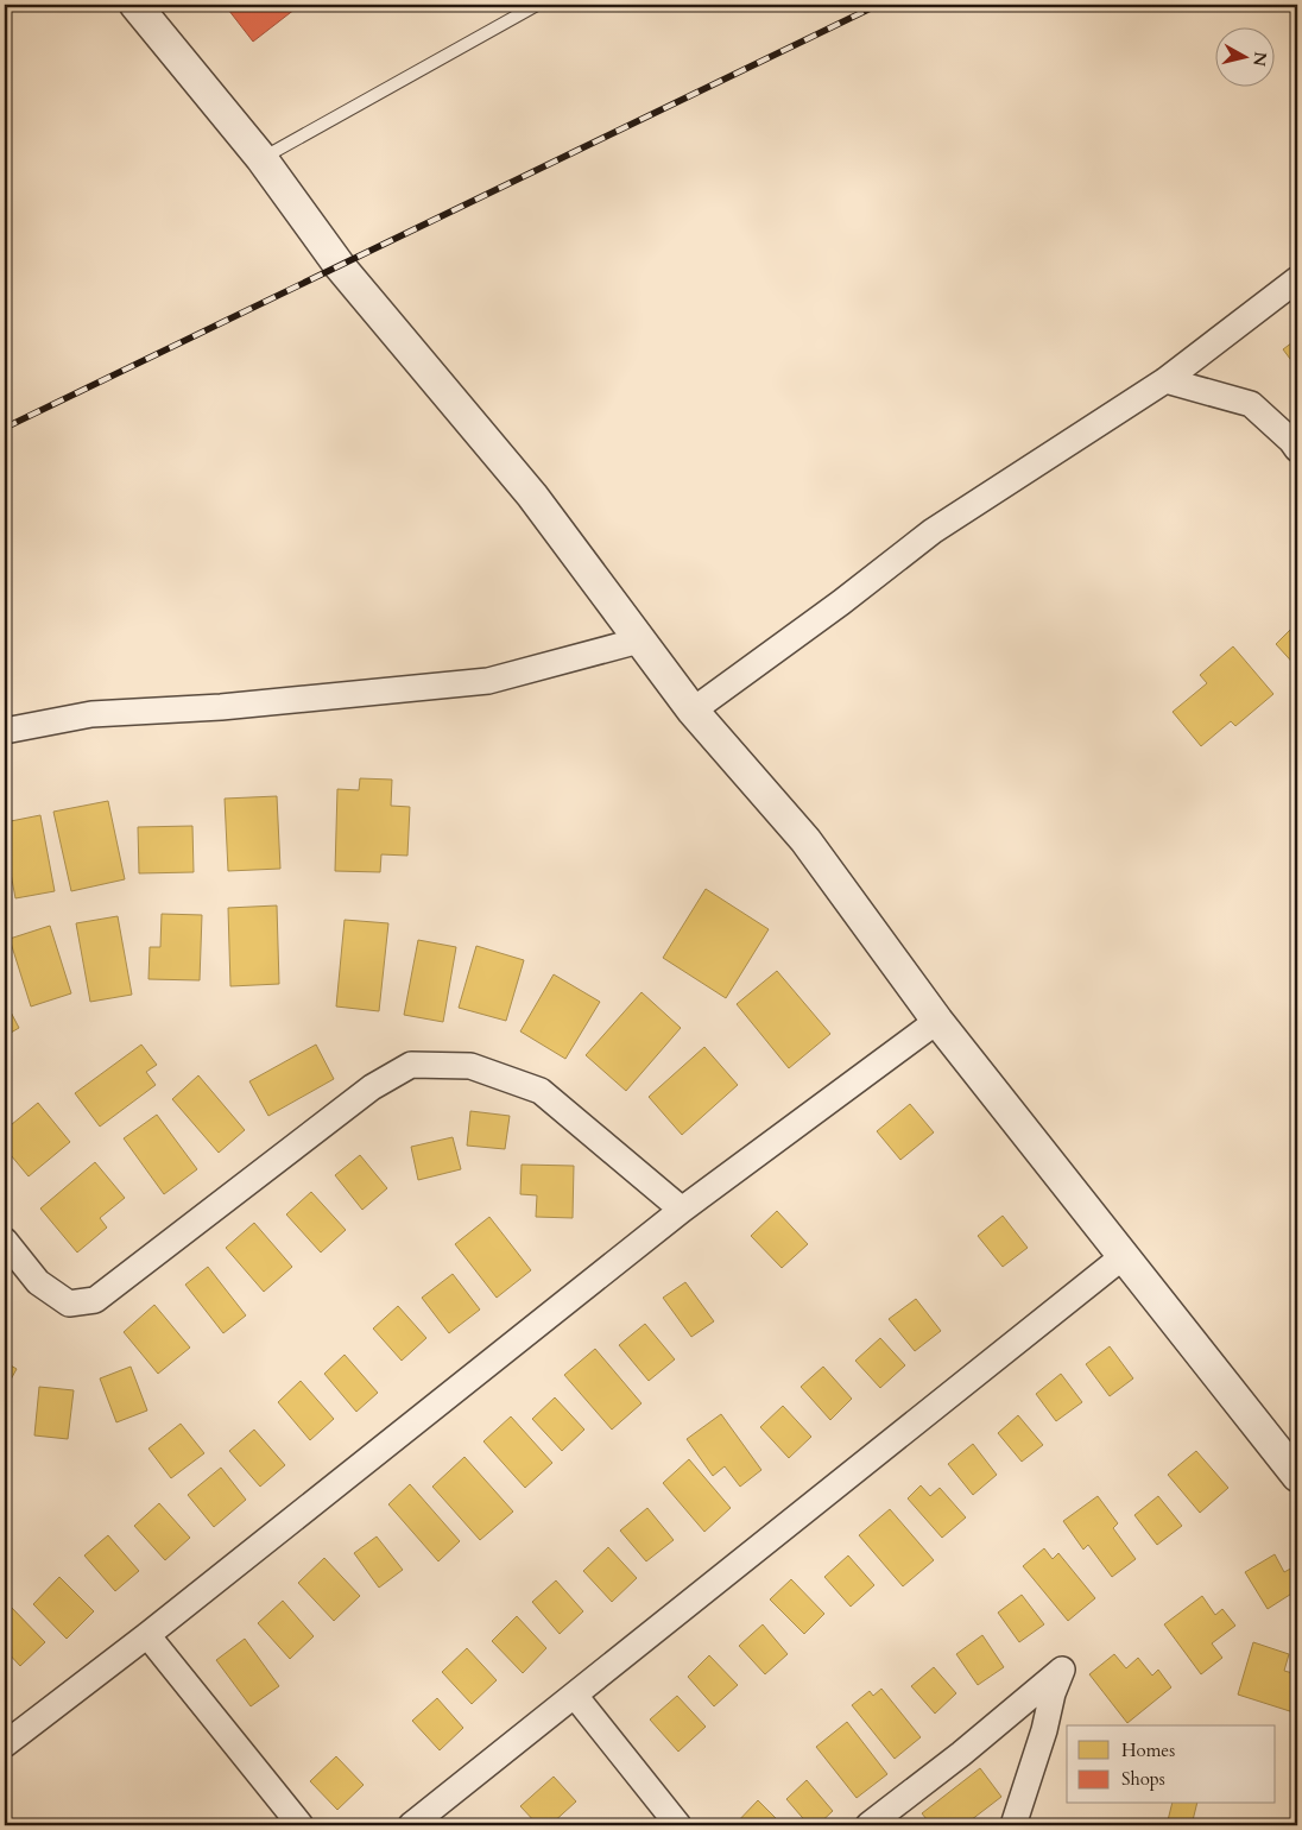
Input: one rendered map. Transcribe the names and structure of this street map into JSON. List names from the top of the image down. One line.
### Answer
{"legend":["Homes","Shops"],"north":"right"}
